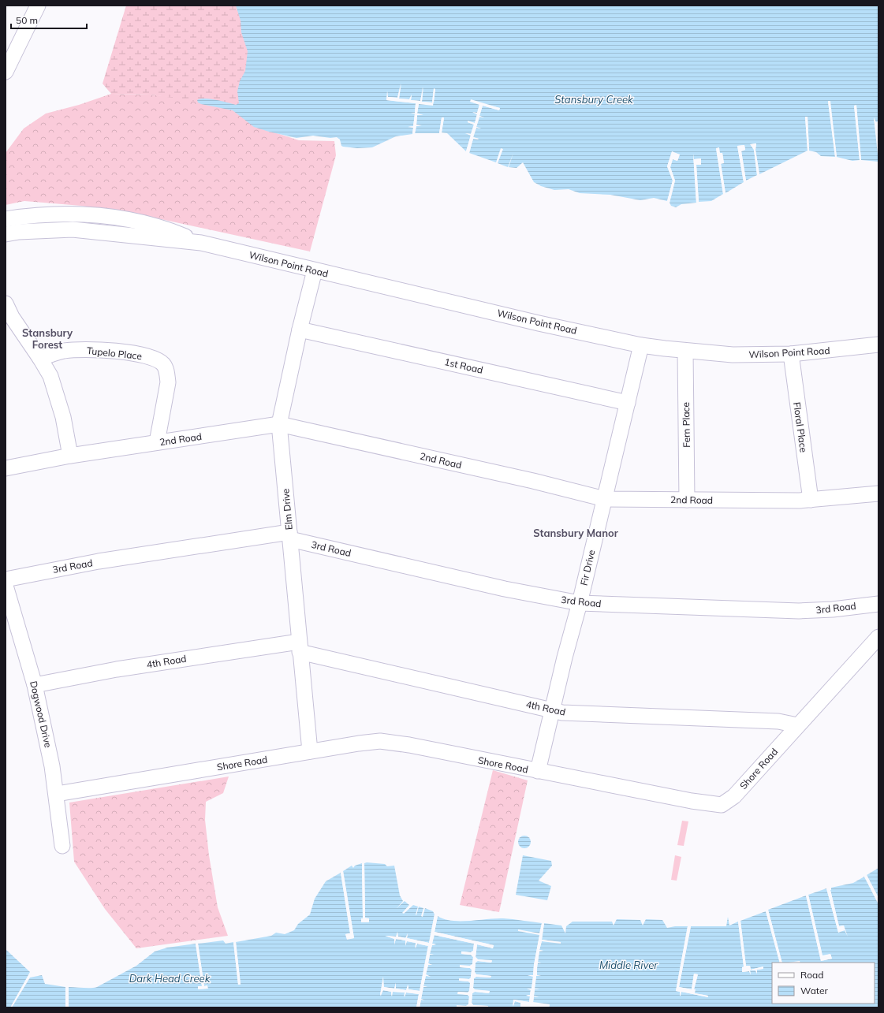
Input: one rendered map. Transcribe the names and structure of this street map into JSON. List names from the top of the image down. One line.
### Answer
{"streets":{"street":["Wilson Point Road","Tupelo Place","1st Road","Fern Place","Floral Place","2nd Road","Elm Drive","3rd Road","Fir Drive","4th Road","Dogwood Drive","Shore Road"]},"crossings":[["Wilson Point Road","Fern Place"],["Wilson Point Road","Floral Place"],["Wilson Point Road","Elm Drive"],["Wilson Point Road","Fir Drive"],["Tupelo Place","2nd Road"],["1st Road","Elm Drive"],["1st Road","Fir Drive"],["Fern Place","2nd Road"],["Floral Place","2nd Road"],["2nd Road","Elm Drive"],["2nd Road","Fir Drive"],["Elm Drive","3rd Road"],["Elm Drive","4th Road"],["Elm Drive","Shore Road"],["3rd Road","Fir Drive"],["Fir Drive","4th Road"],["Fir Drive","Shore Road"],["4th Road","Dogwood Drive"],["4th Road","Shore Road"],["Dogwood Drive","Shore Road"]],"districts":["Stansbury Forest","Stansbury Manor"],"water":["Stansbury Creek","Middle River","Dark Head Creek"],"legend":["Road","Water"],"scale_bar":"50 m"}
